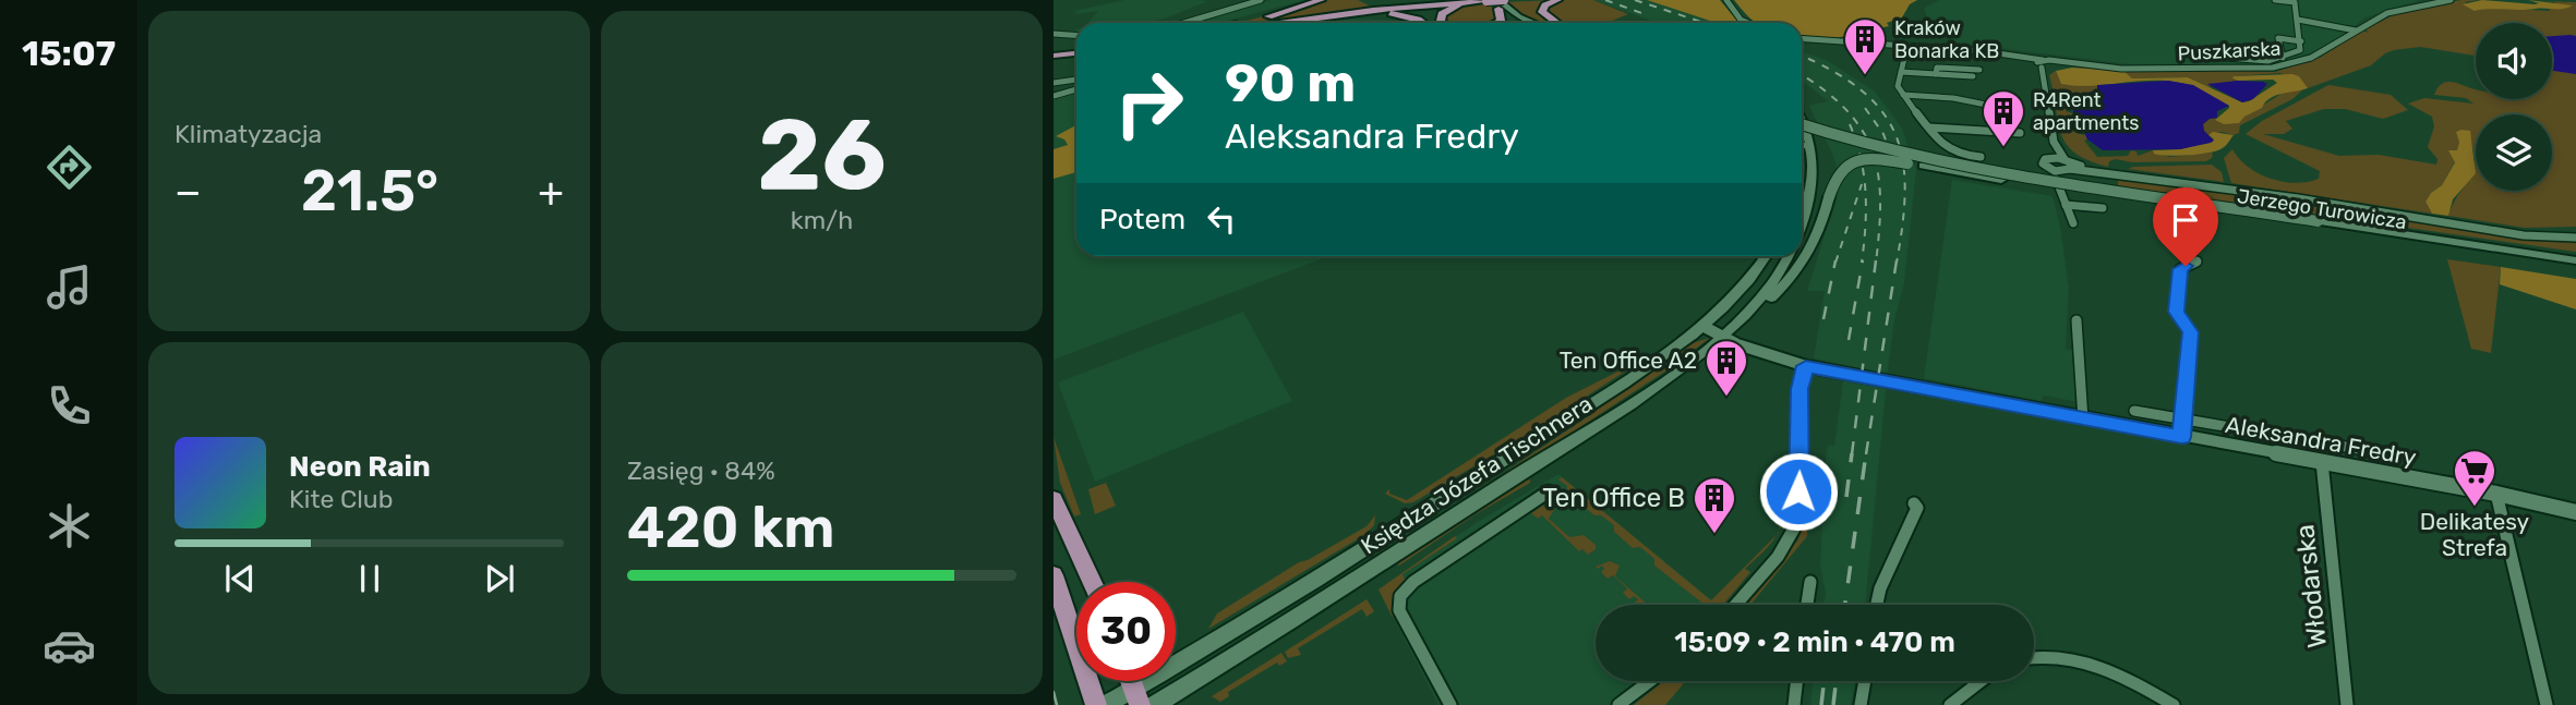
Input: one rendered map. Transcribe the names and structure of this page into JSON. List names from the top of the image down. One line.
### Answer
{"streets":{"main road":["Jerzego Turowicza","Księdza Józefa Tischnera"],"street":["Puszkarska","Aleksandra Fredry","Włodarska"]},"crossings":[["Aleksandra Fredry","Księdza Józefa Tischnera"],["Aleksandra Fredry","Włodarska"]],"places":{"building":["Kraków Bonarka KB","R4Rent apartments","Ten Office A2","Ten Office B"],"supermarket":["Delikatesy Strefa"]},"page":{"tabs":"15:07","tile":["Klimatyzacja",["26","km/h"],["Zasięg · 84%","420 km"]],"turn":["90 m","Aleksandra Fredry"],"heat":["−","21.5°","+"],"then":"Potem","song":["Neon Rain","Kite Club"],"limit":"30","trip":"15:09 · 2 min · 470 m"}}
